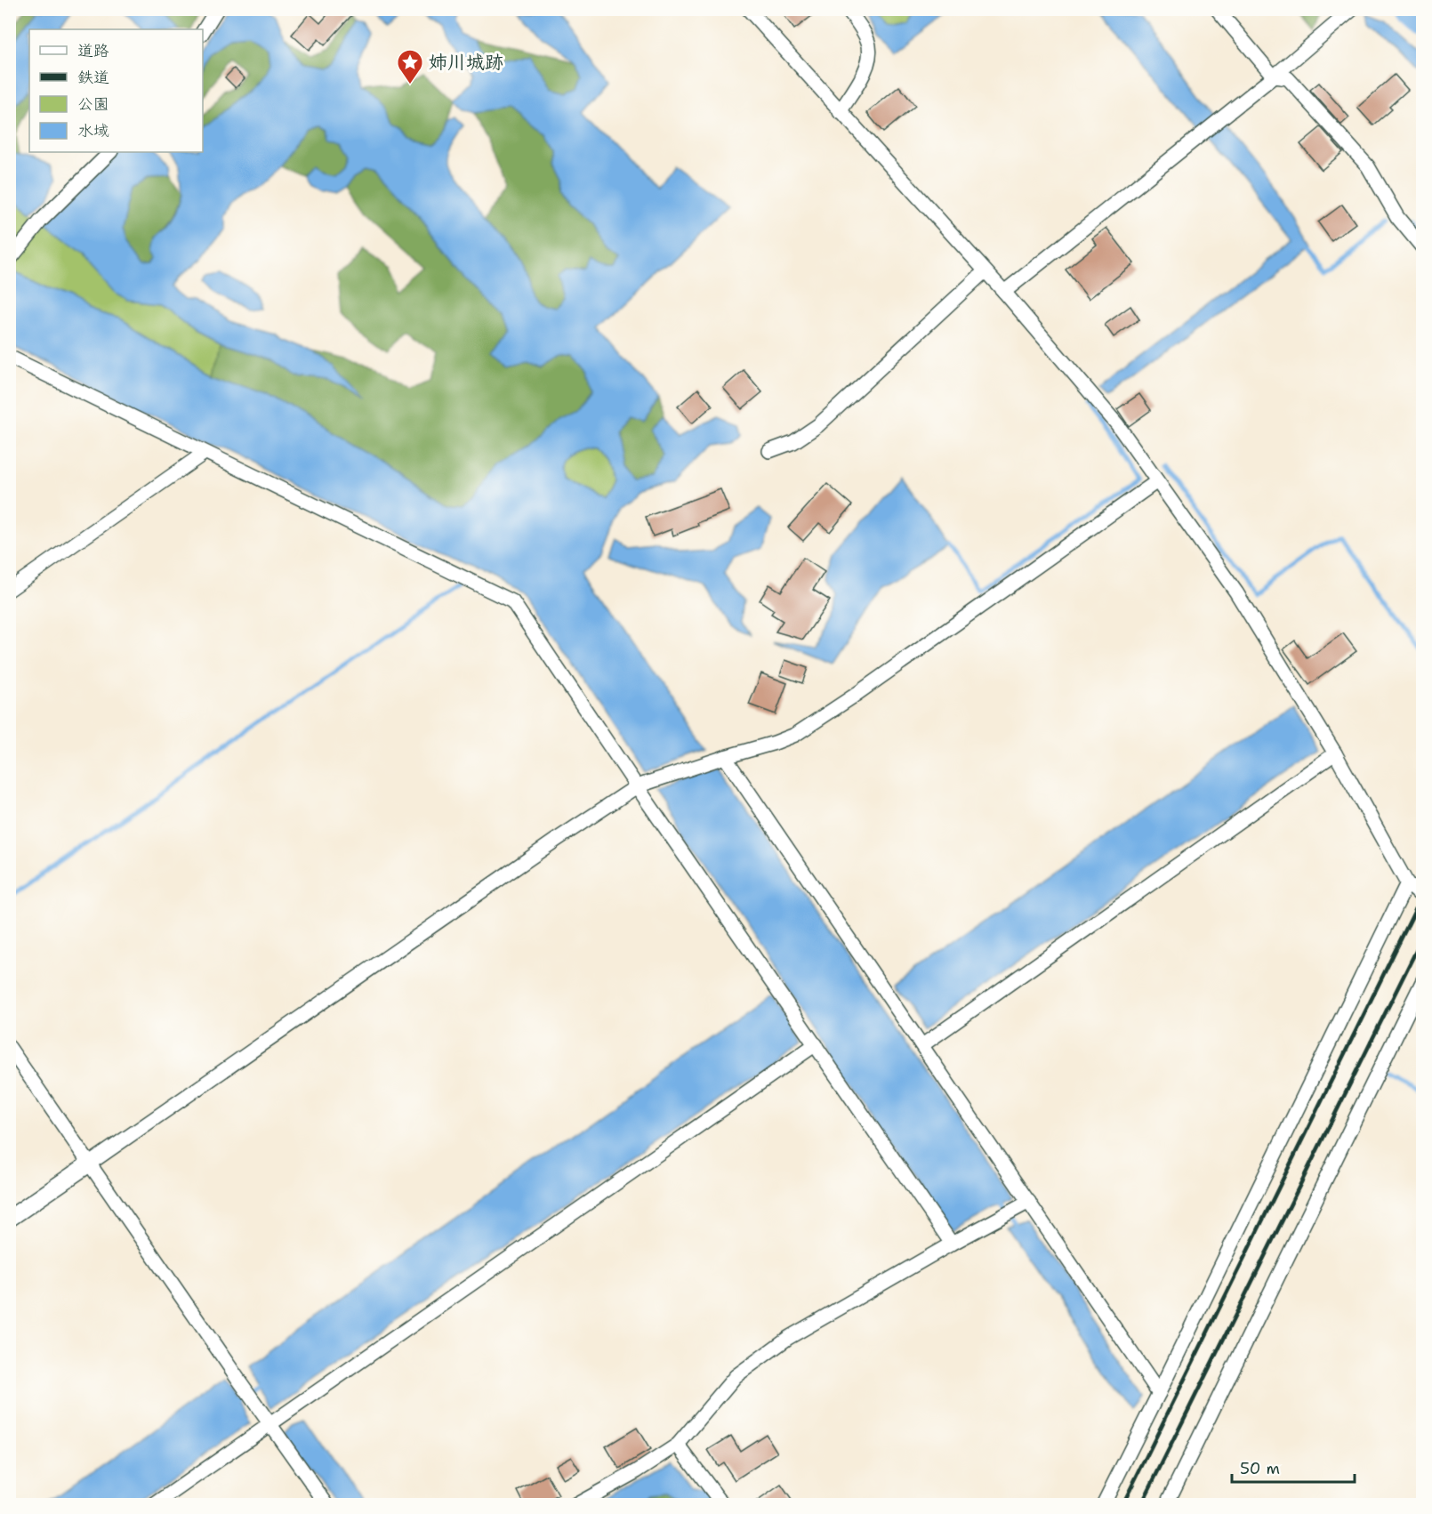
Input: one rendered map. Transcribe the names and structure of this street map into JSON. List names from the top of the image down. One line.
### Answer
{"places":{"place":["姉川城跡"]},"legend":["道路","鉄道","公園","水域"],"scale_bar":"50 m"}
